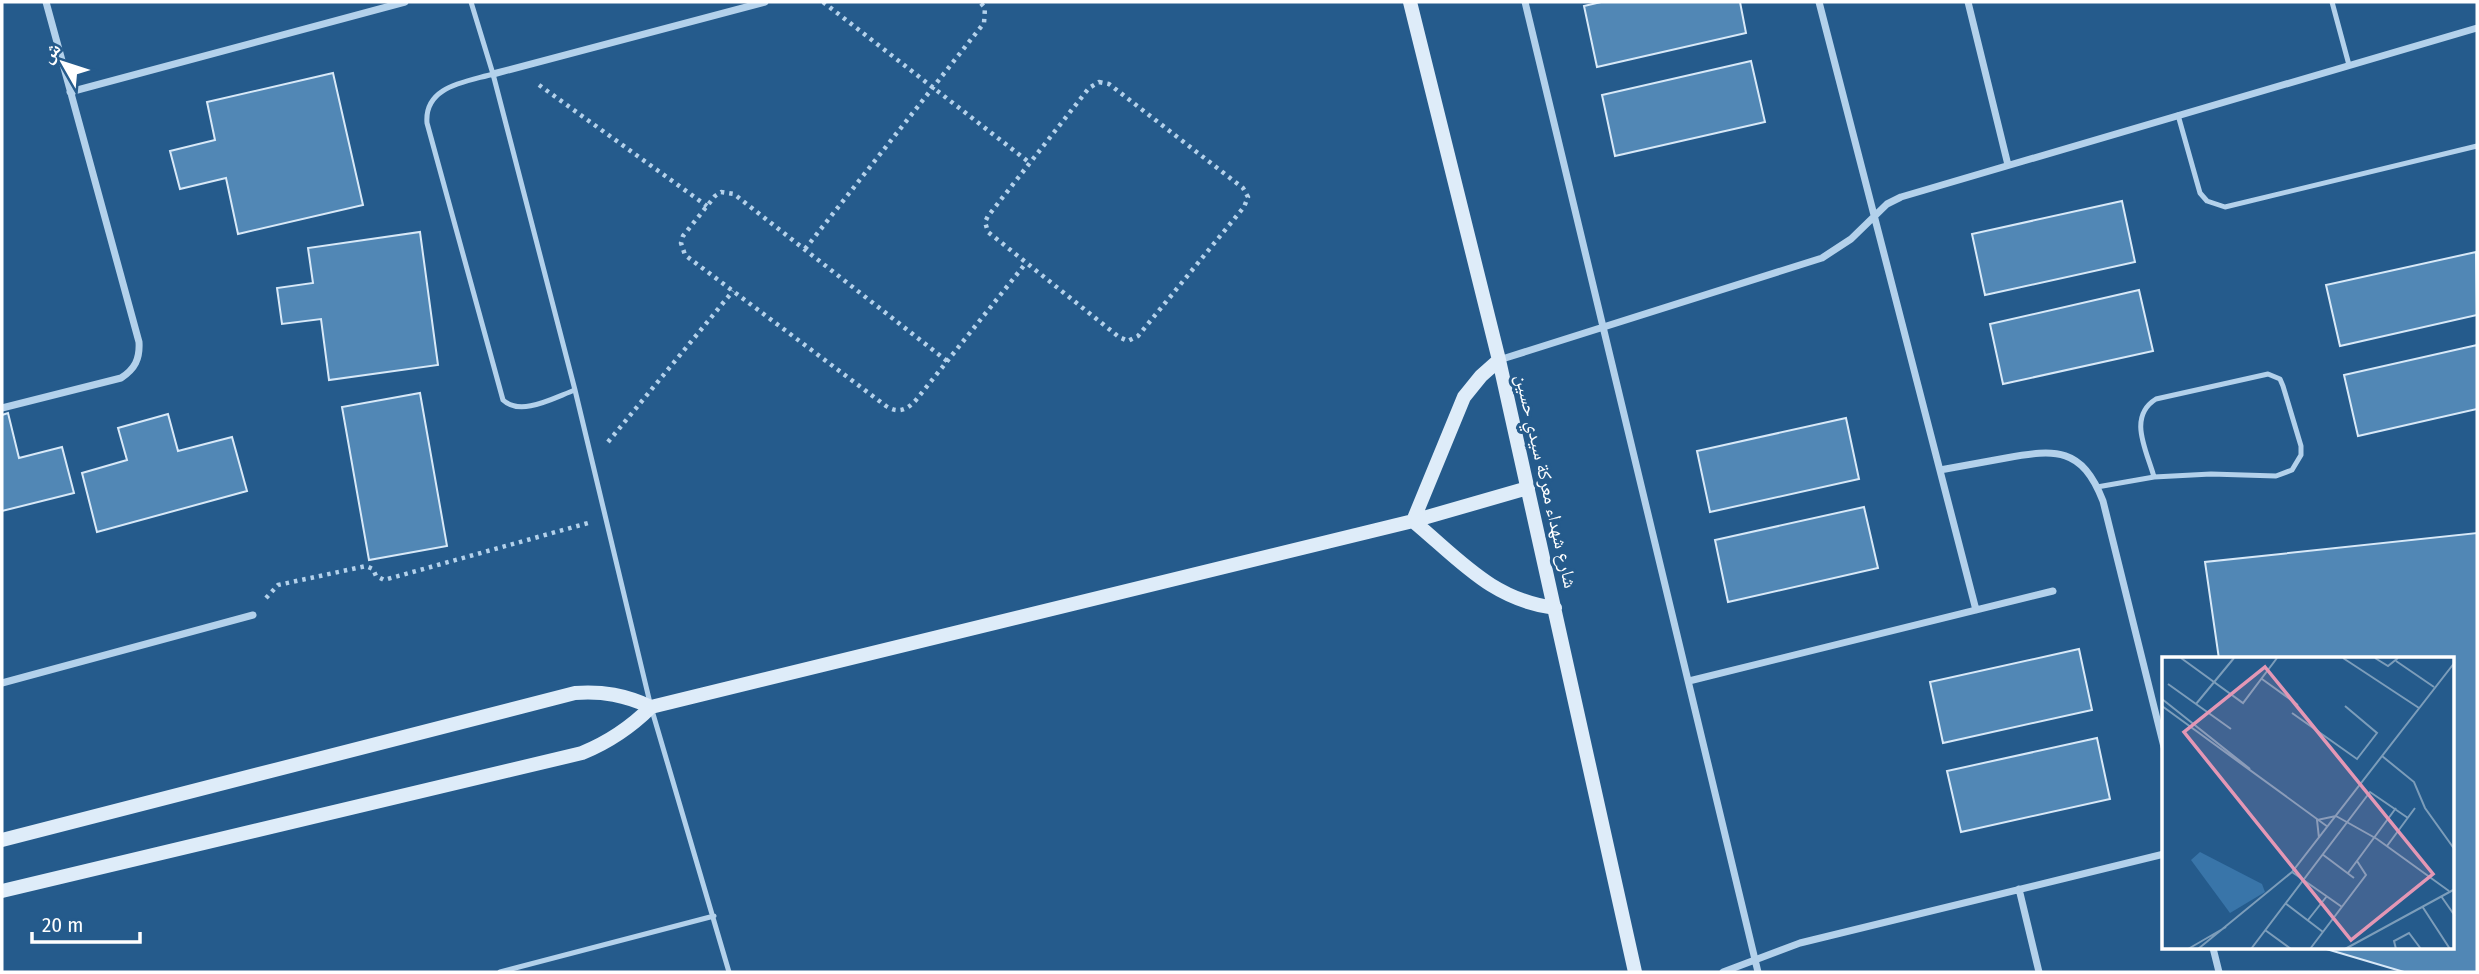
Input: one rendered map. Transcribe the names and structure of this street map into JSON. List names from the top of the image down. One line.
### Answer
{"streets":{"main road":["شارع شهداء معركة سيدي حسين"]},"scale_bar":"20 m","north":"top left"}
